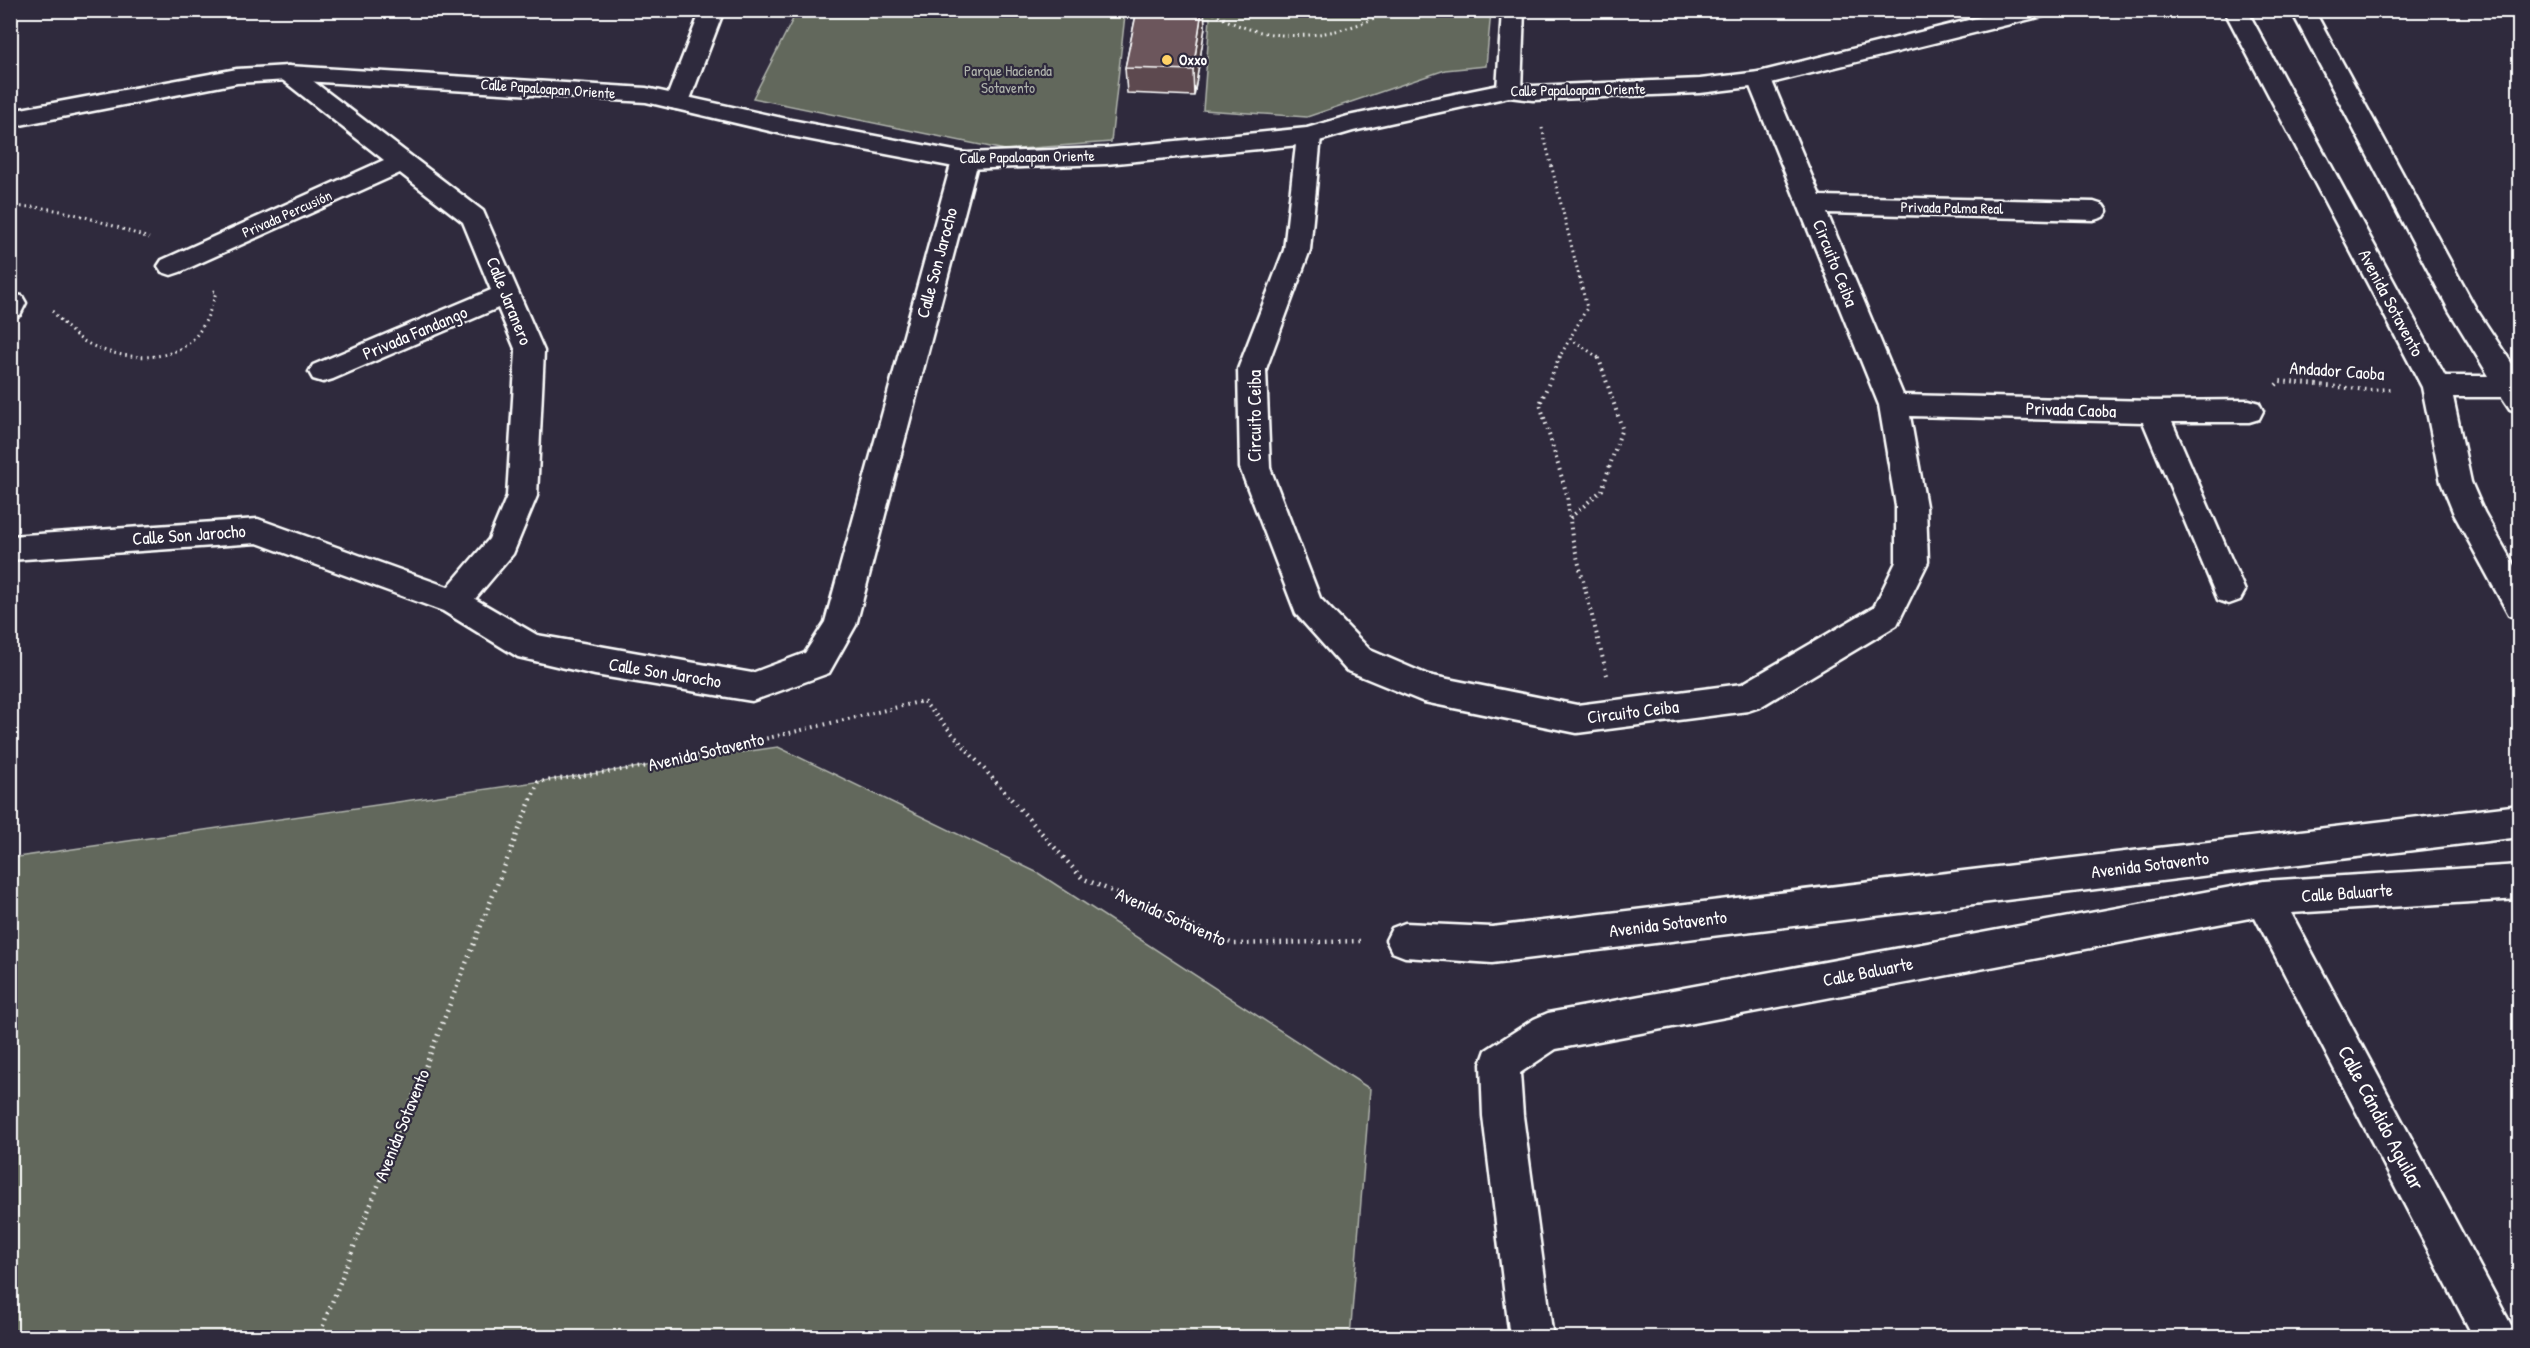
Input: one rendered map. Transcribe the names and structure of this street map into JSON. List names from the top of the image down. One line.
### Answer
{"streets":{"street":["Calle Papaloapan Oriente","Privada Palma Real","Privada Percusión","Calle Son Jarocho","Circuito Ceiba","Calle Jaranero","Avenida Sotavento","Privada Fandango","Privada Caoba","Calle Baluarte","Calle Cándido Aguilar"],"path":["Andador Caoba"]},"crossings":[["Calle Papaloapan Oriente","Calle Son Jarocho"],["Calle Papaloapan Oriente","Circuito Ceiba"],["Calle Papaloapan Oriente","Calle Jaranero"],["Privada Palma Real","Circuito Ceiba"],["Privada Percusión","Calle Jaranero"],["Calle Son Jarocho","Calle Jaranero"],["Circuito Ceiba","Privada Caoba"],["Calle Jaranero","Privada Fandango"],["Avenida Sotavento","Andador Caoba"],["Andador Caoba","Privada Caoba"],["Calle Baluarte","Calle Cándido Aguilar"]],"parks":["Parque Hacienda Sotavento"],"places":["Oxxo"]}
